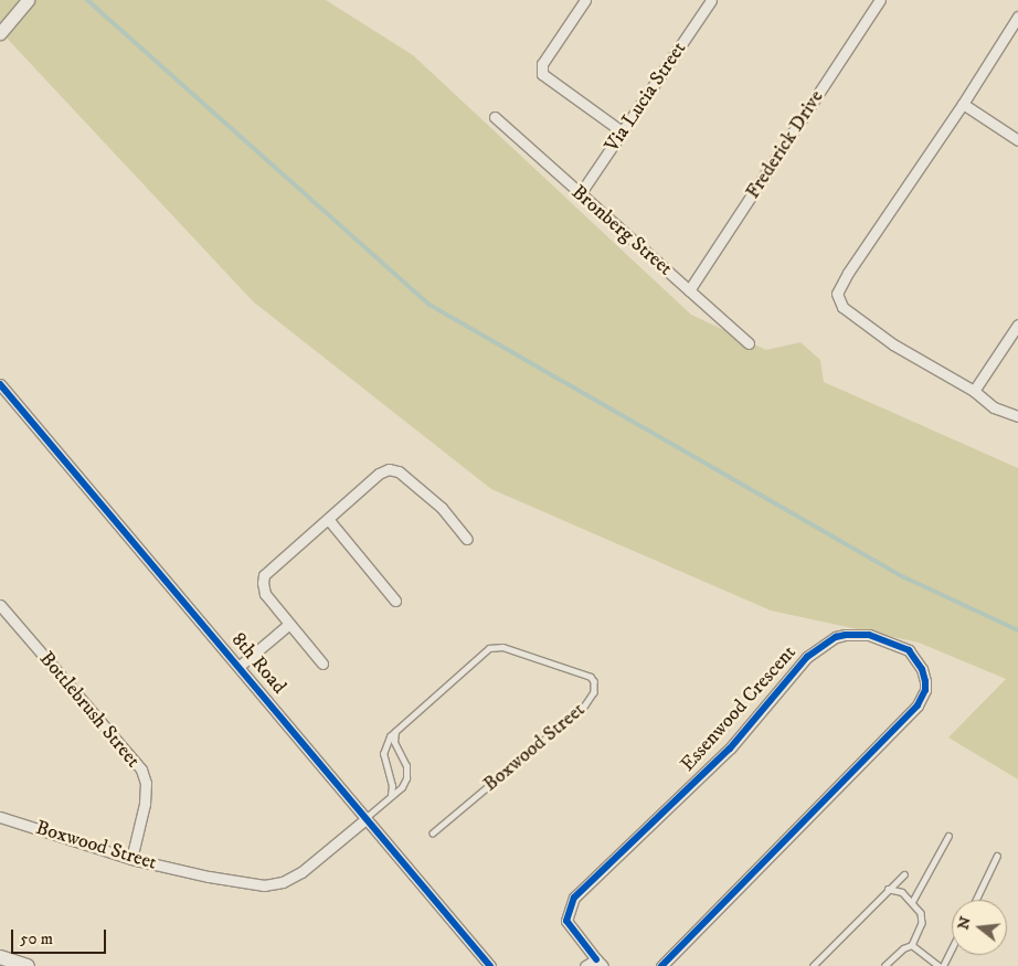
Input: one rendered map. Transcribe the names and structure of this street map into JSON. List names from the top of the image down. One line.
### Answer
{"streets":{"street":["Via Lucia Street","Frederick Drive","Bronberg Street","8th Road","Essenwood Crescent","Bottlebrush Street","Boxwood Street"]},"crossings":[["Via Lucia Street","Bronberg Street"],["Frederick Drive","Bronberg Street"],["8th Road","Boxwood Street"],["Bottlebrush Street","Boxwood Street"]],"scale_bar":"50 m","north":"left"}
